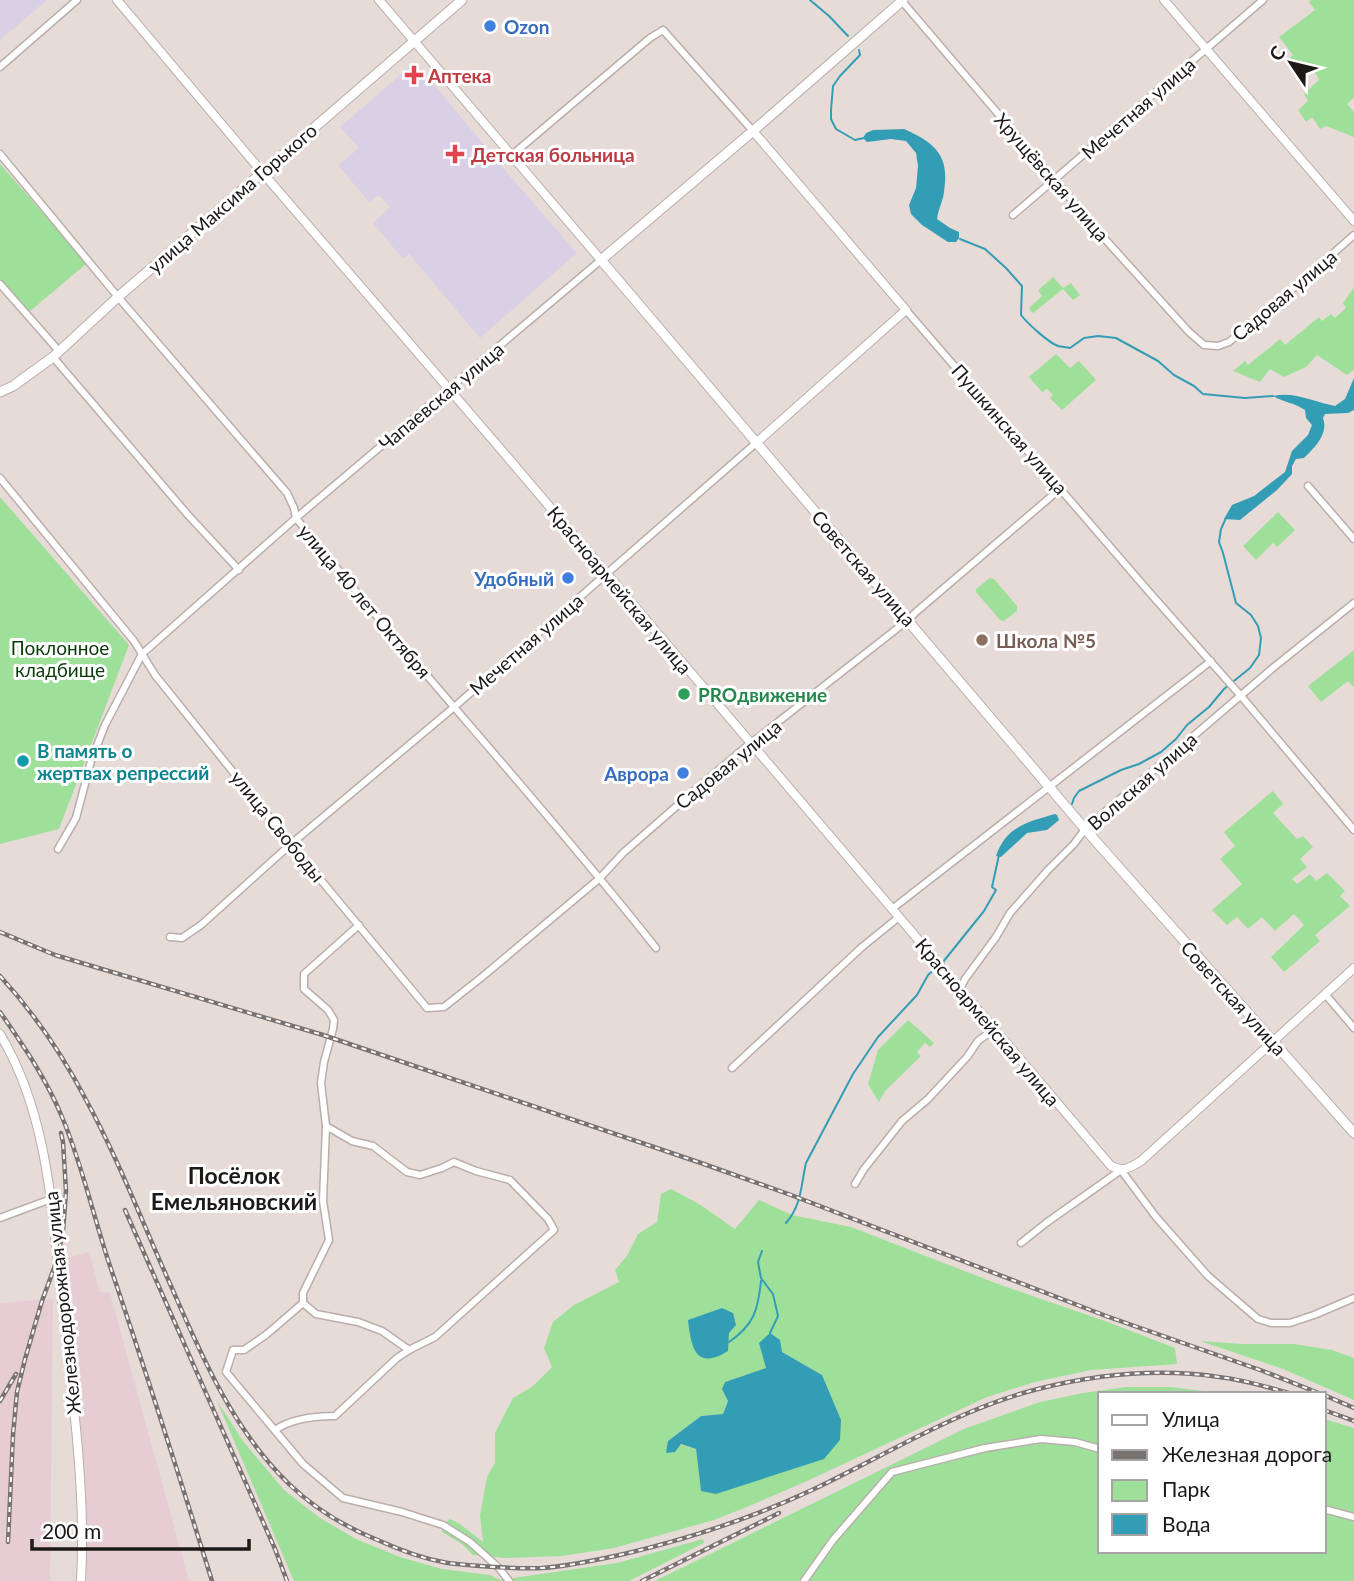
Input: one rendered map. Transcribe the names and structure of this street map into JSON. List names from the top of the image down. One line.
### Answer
{"streets":{"main road":["улица Максима Горького","Чапаевская улица","Советская улица"],"street":["Мечетная улица","Хрущёвская улица","Садовая улица","Пушкинская улица","Красноармейская улица","улица 40 лет Октября","Вольская улица","улица Свободы","Железнодорожная улица"]},"crossings":[["Мечетная улица","Хрущёвская улица"],["Мечетная улица","Пушкинская улица"],["Мечетная улица","Советская улица"],["Мечетная улица","Красноармейская улица"],["Мечетная улица","улица 40 лет Октября"],["Мечетная улица","улица Свободы"],["Хрущёвская улица","Садовая улица"],["Хрущёвская улица","Чапаевская улица"],["улица Максима Горького","Советская улица"],["улица Максима Горького","Красноармейская улица"],["улица Максима Горького","улица 40 лет Октября"],["Садовая улица","Пушкинская улица"],["Садовая улица","Советская улица"],["Садовая улица","Красноармейская улица"],["Садовая улица","улица 40 лет Октября"],["Садовая улица","улица Свободы"],["Чапаевская улица","Пушкинская улица"],["Чапаевская улица","Советская улица"],["Чапаевская улица","Красноармейская улица"],["Чапаевская улица","улица 40 лет Октября"],["Чапаевская улица","улица Свободы"],["Пушкинская улица","Советская улица"],["Пушкинская улица","Вольская улица"],["Советская улица","Вольская улица"],["Красноармейская улица","Вольская улица"]],"districts":["Посёлок Емельяновский"],"parks":["Поклонное кладбище"],"places":{"other":["Ozon","Удобный","Школа №5","PROдвижение","В память о жертвах репрессий","Аврора"],"health":["Аптека","Детская больница"]},"legend":["Улица","Железная дорога","Парк","Вода"],"scale_bar":"200 m","north":"top left"}
